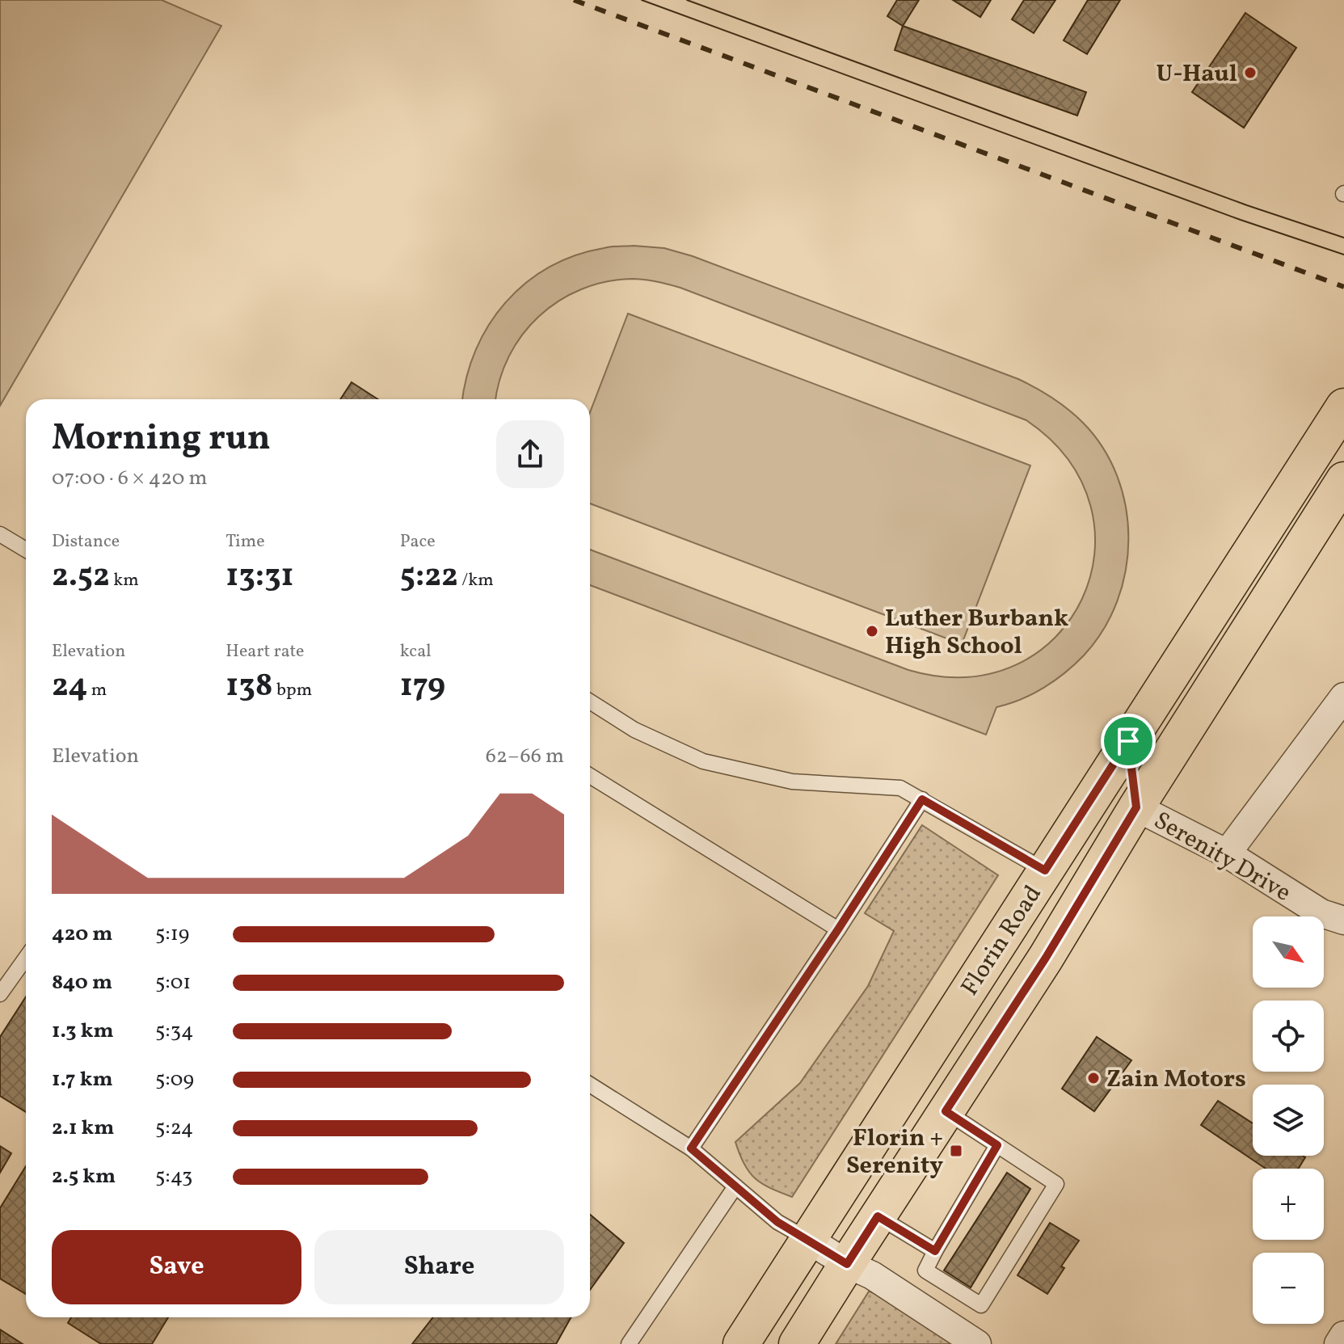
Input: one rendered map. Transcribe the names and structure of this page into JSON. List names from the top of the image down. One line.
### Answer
{"streets":{"main road":["Florin Road"],"street":["Serenity Drive"]},"crossings":[["Serenity Drive","Florin Road"]],"places":{"other":["U-Haul","Luther Burbank High School","Zain Motors"],"transit":["Florin + Serenity"]},"north":"bottom right","page":{"heading":["Morning run","07:00 · 6 × 420 m"],"stats":[["Distance","2.52 km"],["Time","13:31"],["Pace","5:22 /km"],["Elevation","24 m"],["Heart rate","138 bpm"],["kcal","179"]],"chart":["Elevation","62–66 m"],"list":[{"name":"420 m","note":"5:19"},{"name":"840 m","note":"5:01"},{"name":"1.3 km","note":"5:34"},{"name":"1.7 km","note":"5:09"},{"name":"2.1 km","note":"5:24"},{"name":"2.5 km","note":"5:43"}],"map_buttons":["+","−"],"buttons":["Save","Share"]}}
